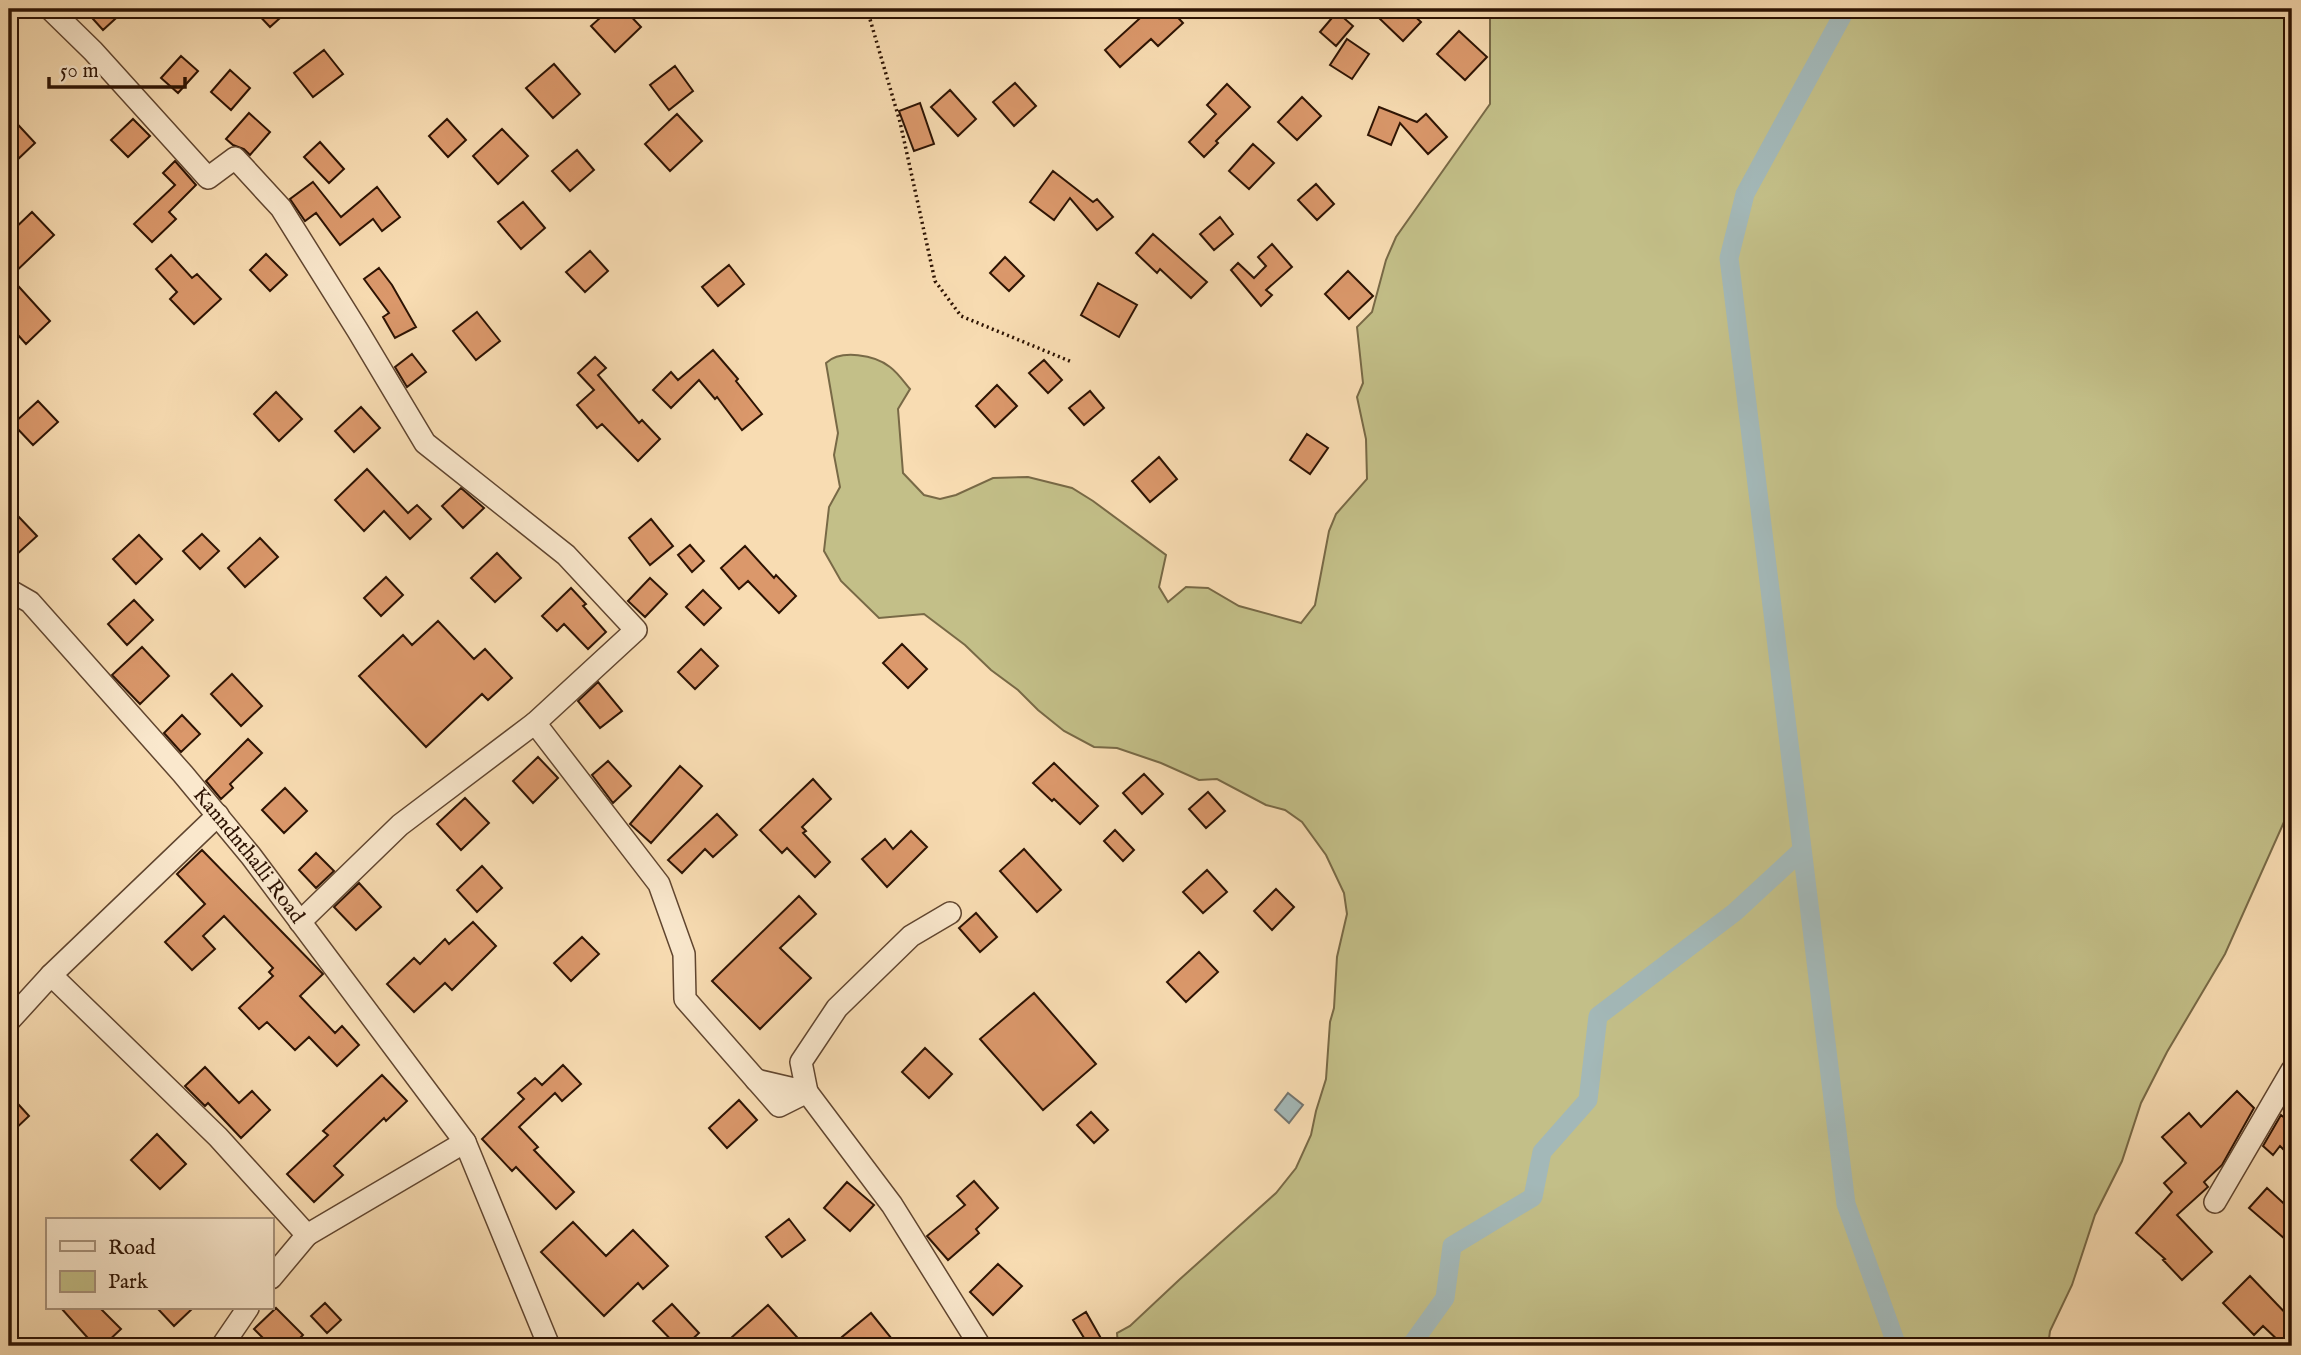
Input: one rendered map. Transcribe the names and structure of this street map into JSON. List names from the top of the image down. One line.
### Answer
{"streets":{"street":["Kanndnthalli Road"]},"legend":["Road","Park"],"scale_bar":"50 m"}
